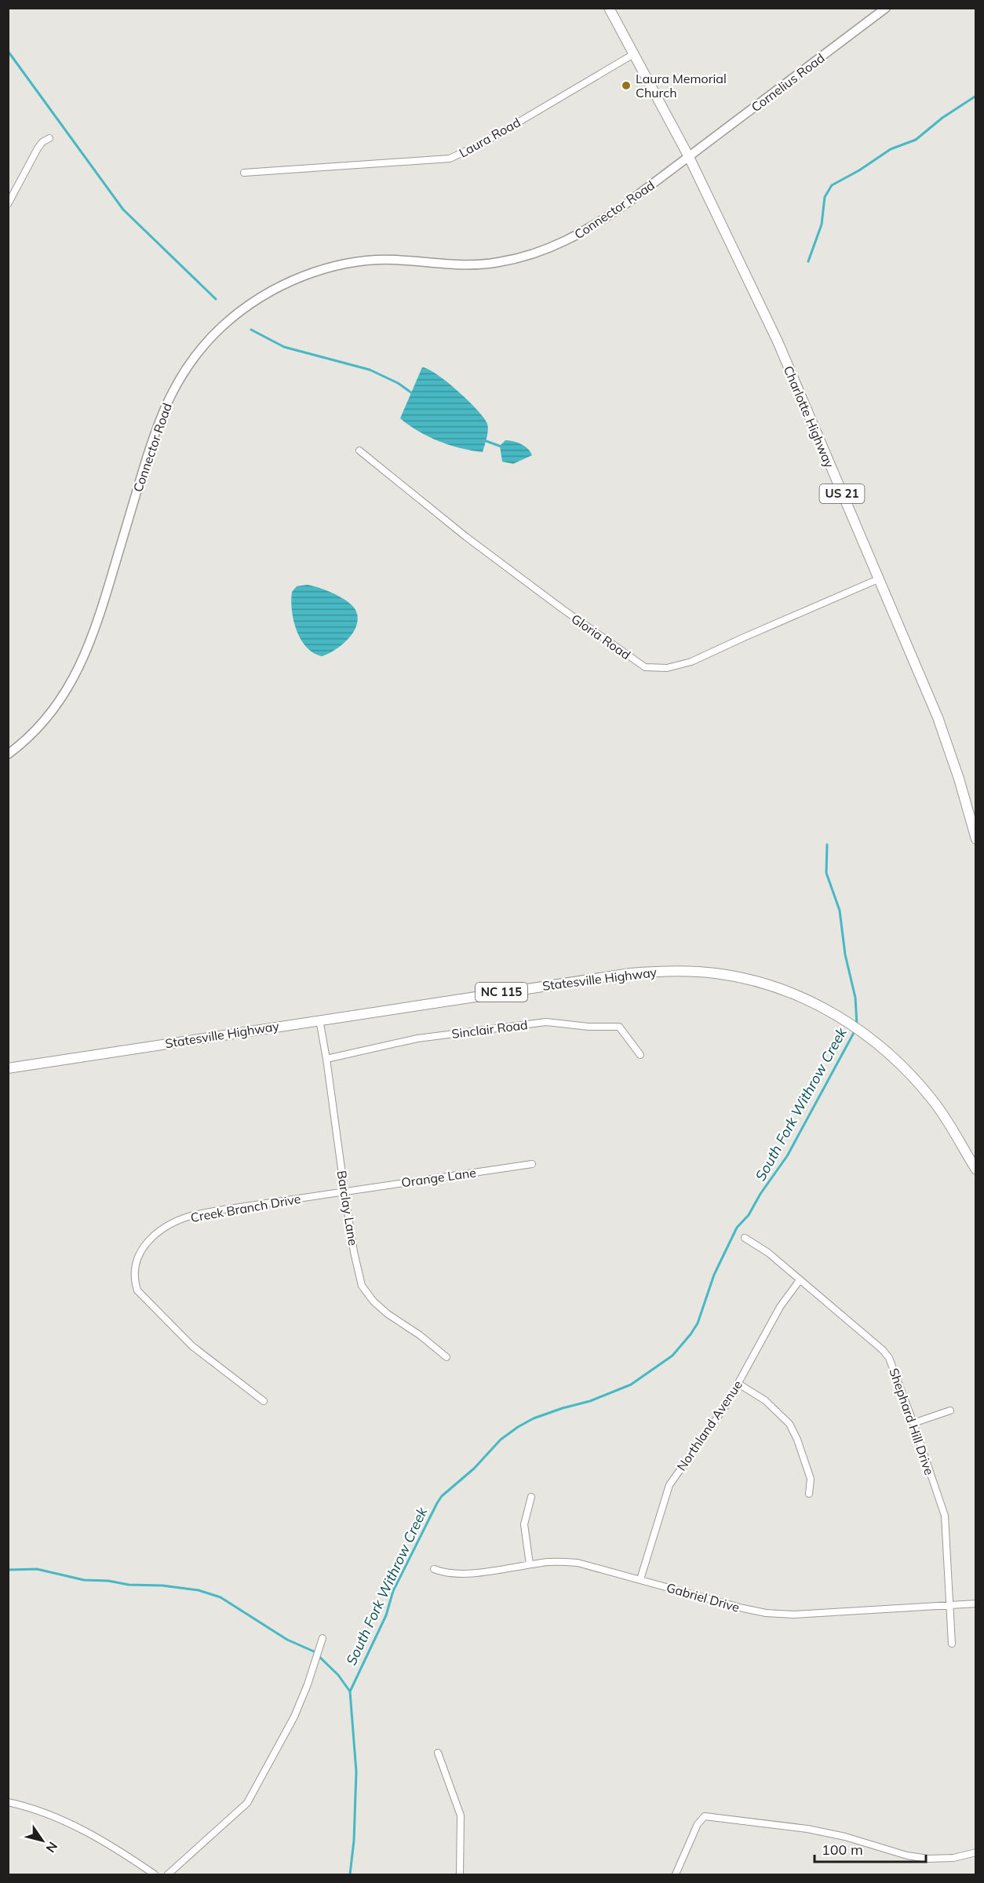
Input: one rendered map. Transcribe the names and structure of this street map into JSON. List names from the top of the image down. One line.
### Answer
{"streets":{"main road":["Charlotte Highway","US 21","Statesville Highway","NC 115"],"street":["Cornelius Road","Laura Road","Connector Road","Gloria Road","Sinclair Road","Orange Lane","Creek Branch Drive","Barclay Lane","Shephard Hill Drive","Northland Avenue","Gabriel Drive"]},"crossings":[["Cornelius Road","Connector Road"],["Cornelius Road","Charlotte Highway"],["Laura Road","Charlotte Highway"],["Connector Road","Charlotte Highway"],["Charlotte Highway","Gloria Road"],["Statesville Highway","Barclay Lane"],["Sinclair Road","Barclay Lane"],["Orange Lane","Creek Branch Drive"],["Orange Lane","Barclay Lane"],["Creek Branch Drive","Barclay Lane"],["Shephard Hill Drive","Northland Avenue"],["Shephard Hill Drive","Gabriel Drive"],["Northland Avenue","Gabriel Drive"]],"water":["South Fork Withrow Creek"],"places":["Laura Memorial Church"],"scale_bar":"100 m","north":"bottom right"}
